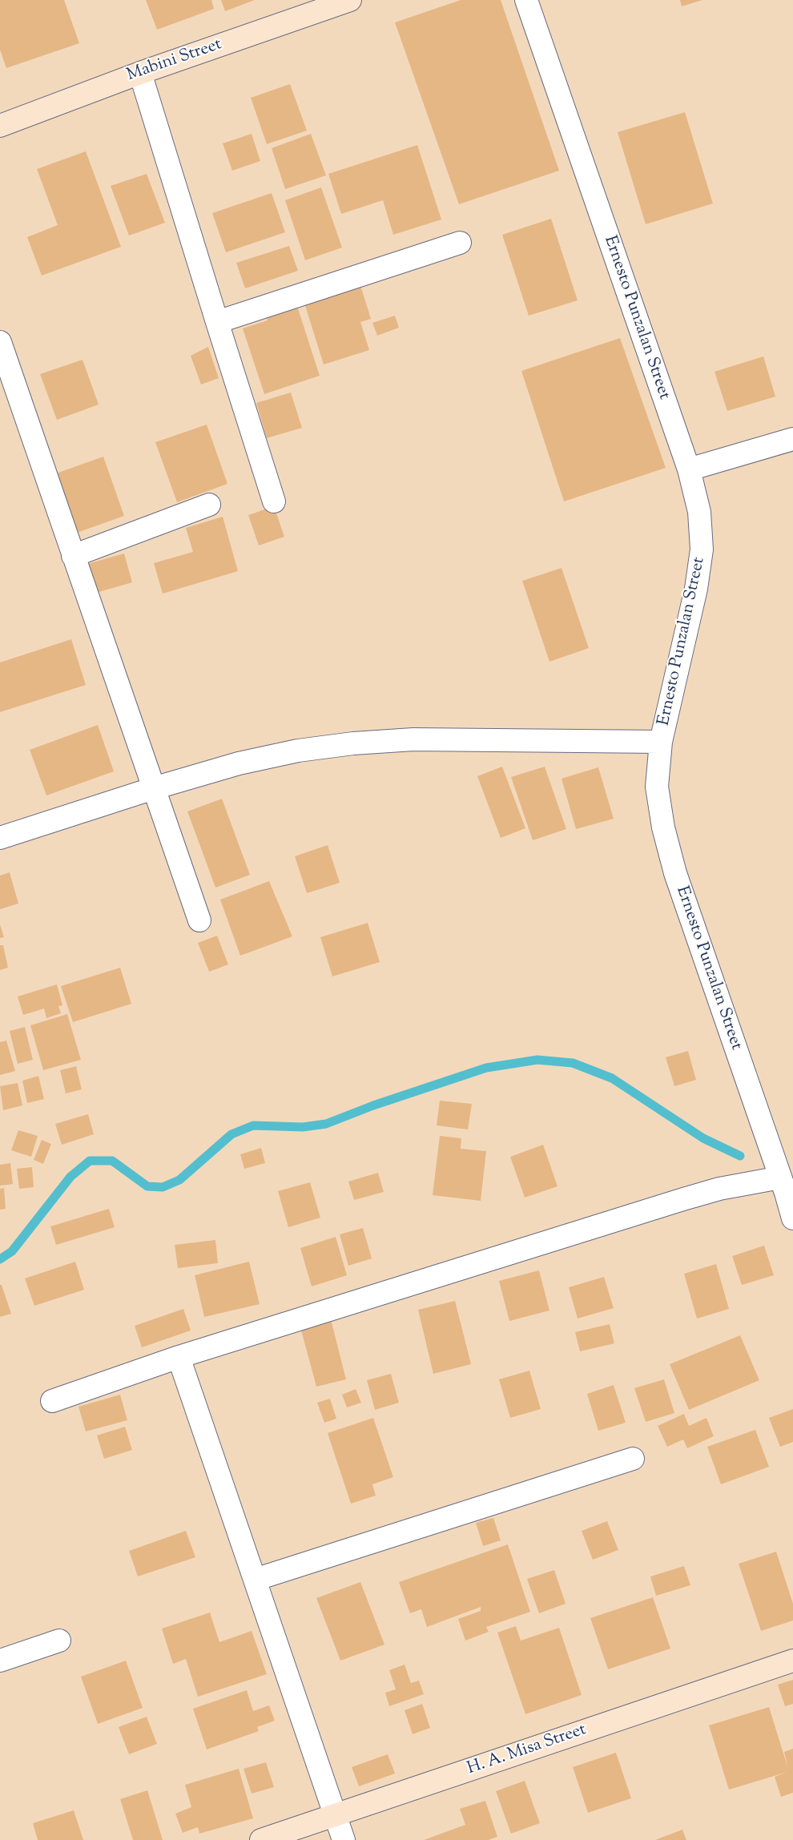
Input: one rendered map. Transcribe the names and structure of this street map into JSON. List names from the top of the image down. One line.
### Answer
{"streets":{"street":["Mabini Street","Ernesto Punzalan Street","H. A. Misa Street"]}}
